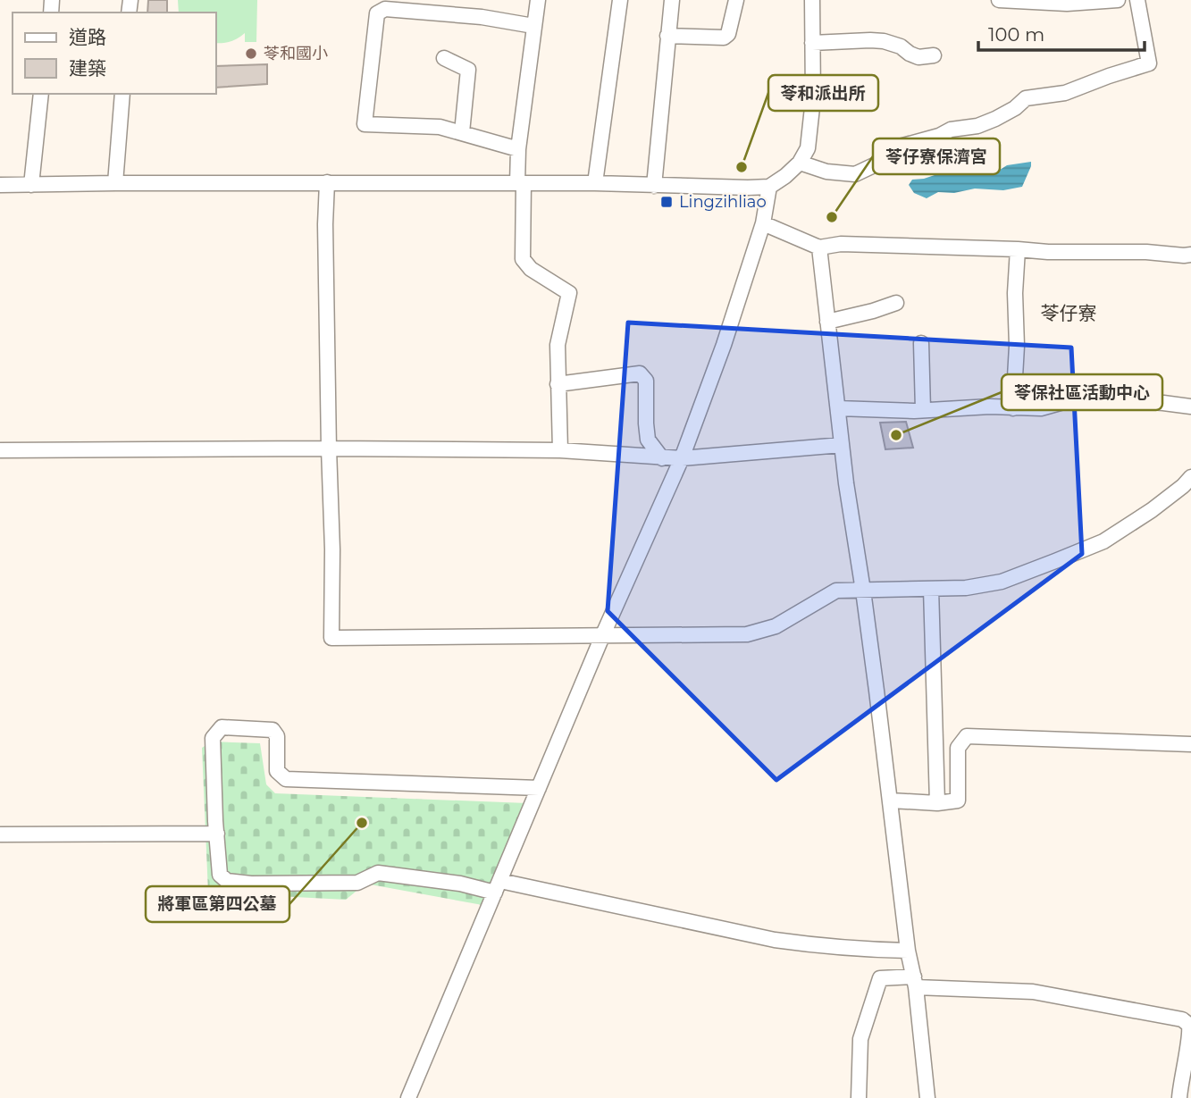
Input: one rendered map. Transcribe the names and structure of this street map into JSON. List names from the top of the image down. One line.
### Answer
{"districts":["苓仔寮"],"places":{"other":["苓和國小","苓和派出所","苓仔寮保濟宮","苓保社區活動中心","將軍區第四公墓"],"transit":["Lingzihliao"]},"legend":["道路","建築"],"scale_bar":"100 m"}
